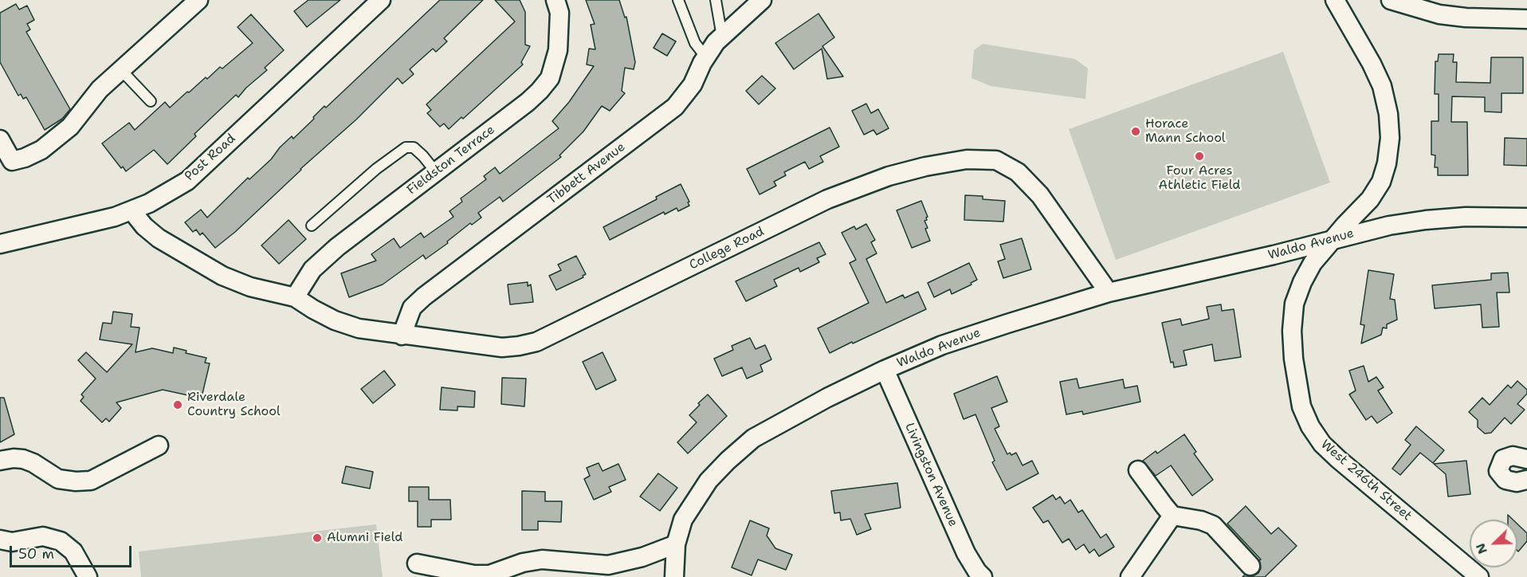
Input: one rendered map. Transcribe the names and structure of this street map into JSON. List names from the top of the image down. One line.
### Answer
{"streets":{"street":["Post Road","Fieldston Terrace","Tibbett Avenue","Waldo Avenue","College Road","Livingston Avenue","West 246th Street"]},"crossings":[["Post Road","College Road"],["Fieldston Terrace","College Road"],["Tibbett Avenue","College Road"],["Waldo Avenue","College Road"],["Waldo Avenue","Livingston Avenue"],["Waldo Avenue","West 246th Street"]],"places":["Horace Mann School","Four Acres Athletic Field","Riverdale Country School","Alumni Field"],"scale_bar":"50 m","north":"bottom left"}
